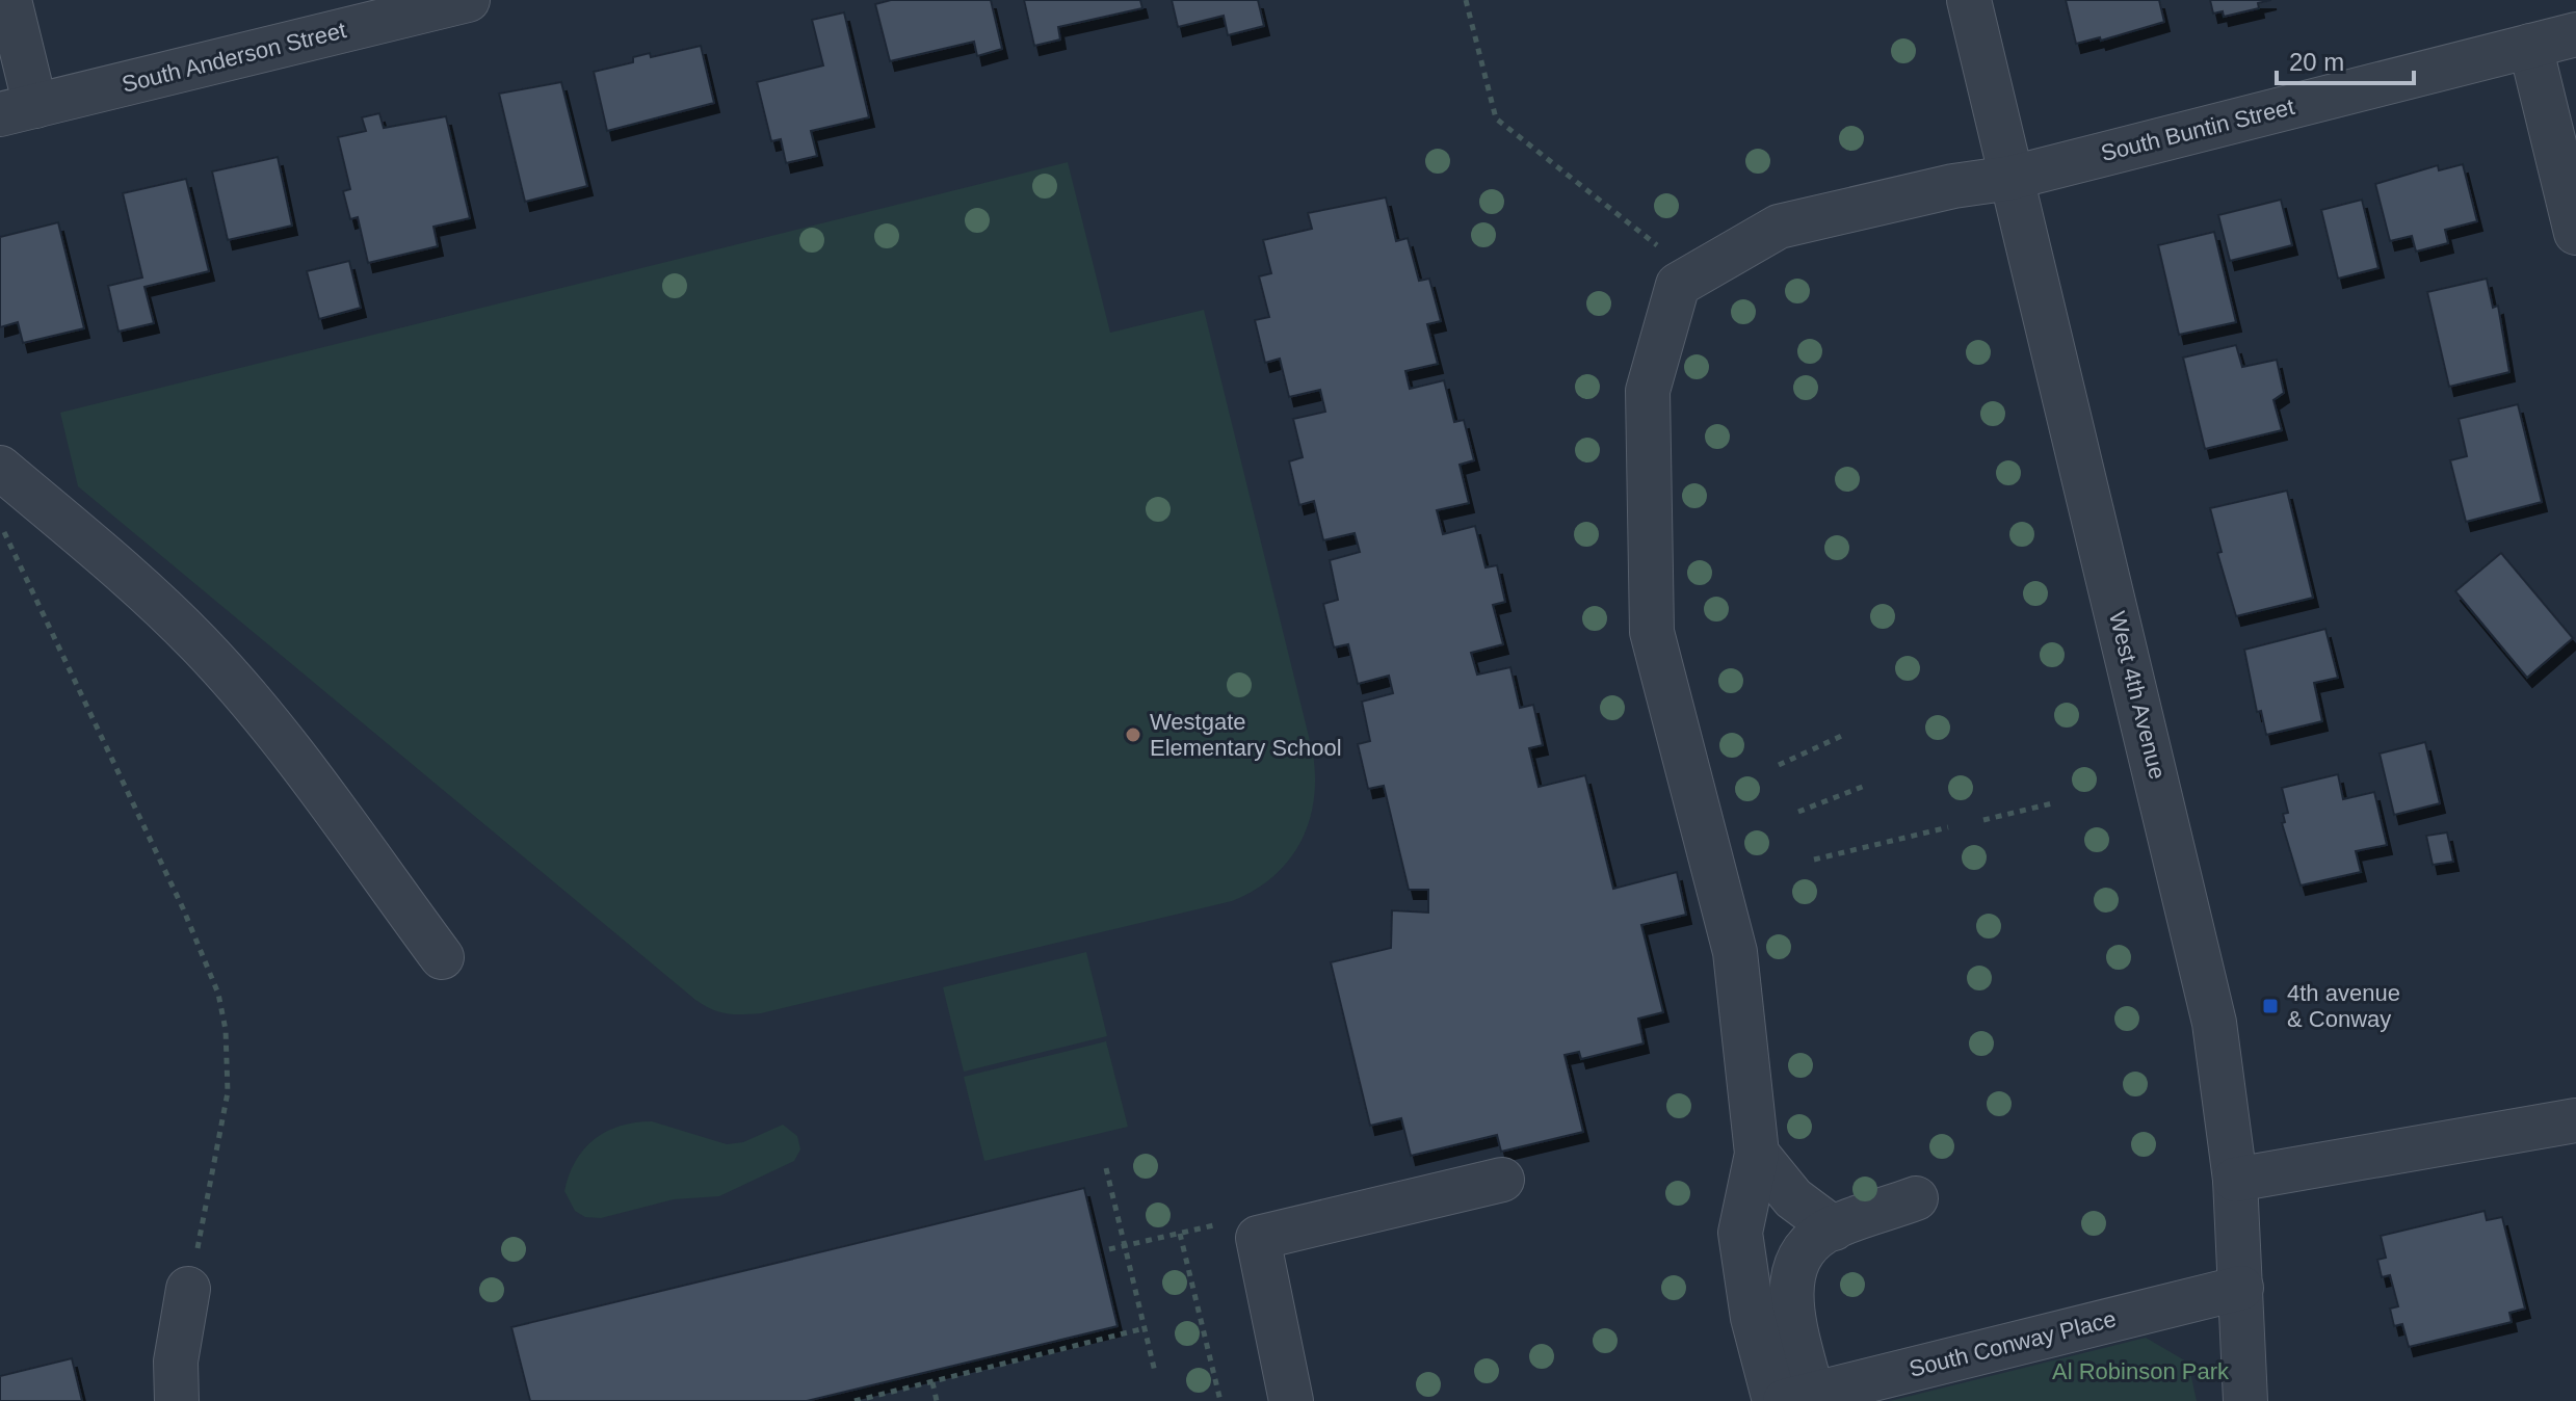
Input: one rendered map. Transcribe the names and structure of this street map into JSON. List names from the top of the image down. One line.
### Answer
{"streets":{"street":["South Anderson Street","South Buntin Street","West 4th Avenue","South Conway Place"]},"crossings":[["South Buntin Street","West 4th Avenue"],["West 4th Avenue","South Conway Place"]],"parks":["Al Robinson Park"],"places":{"other":["Westgate Elementary School"],"transit":["4th avenue & Conway"]},"scale_bar":"20 m"}
